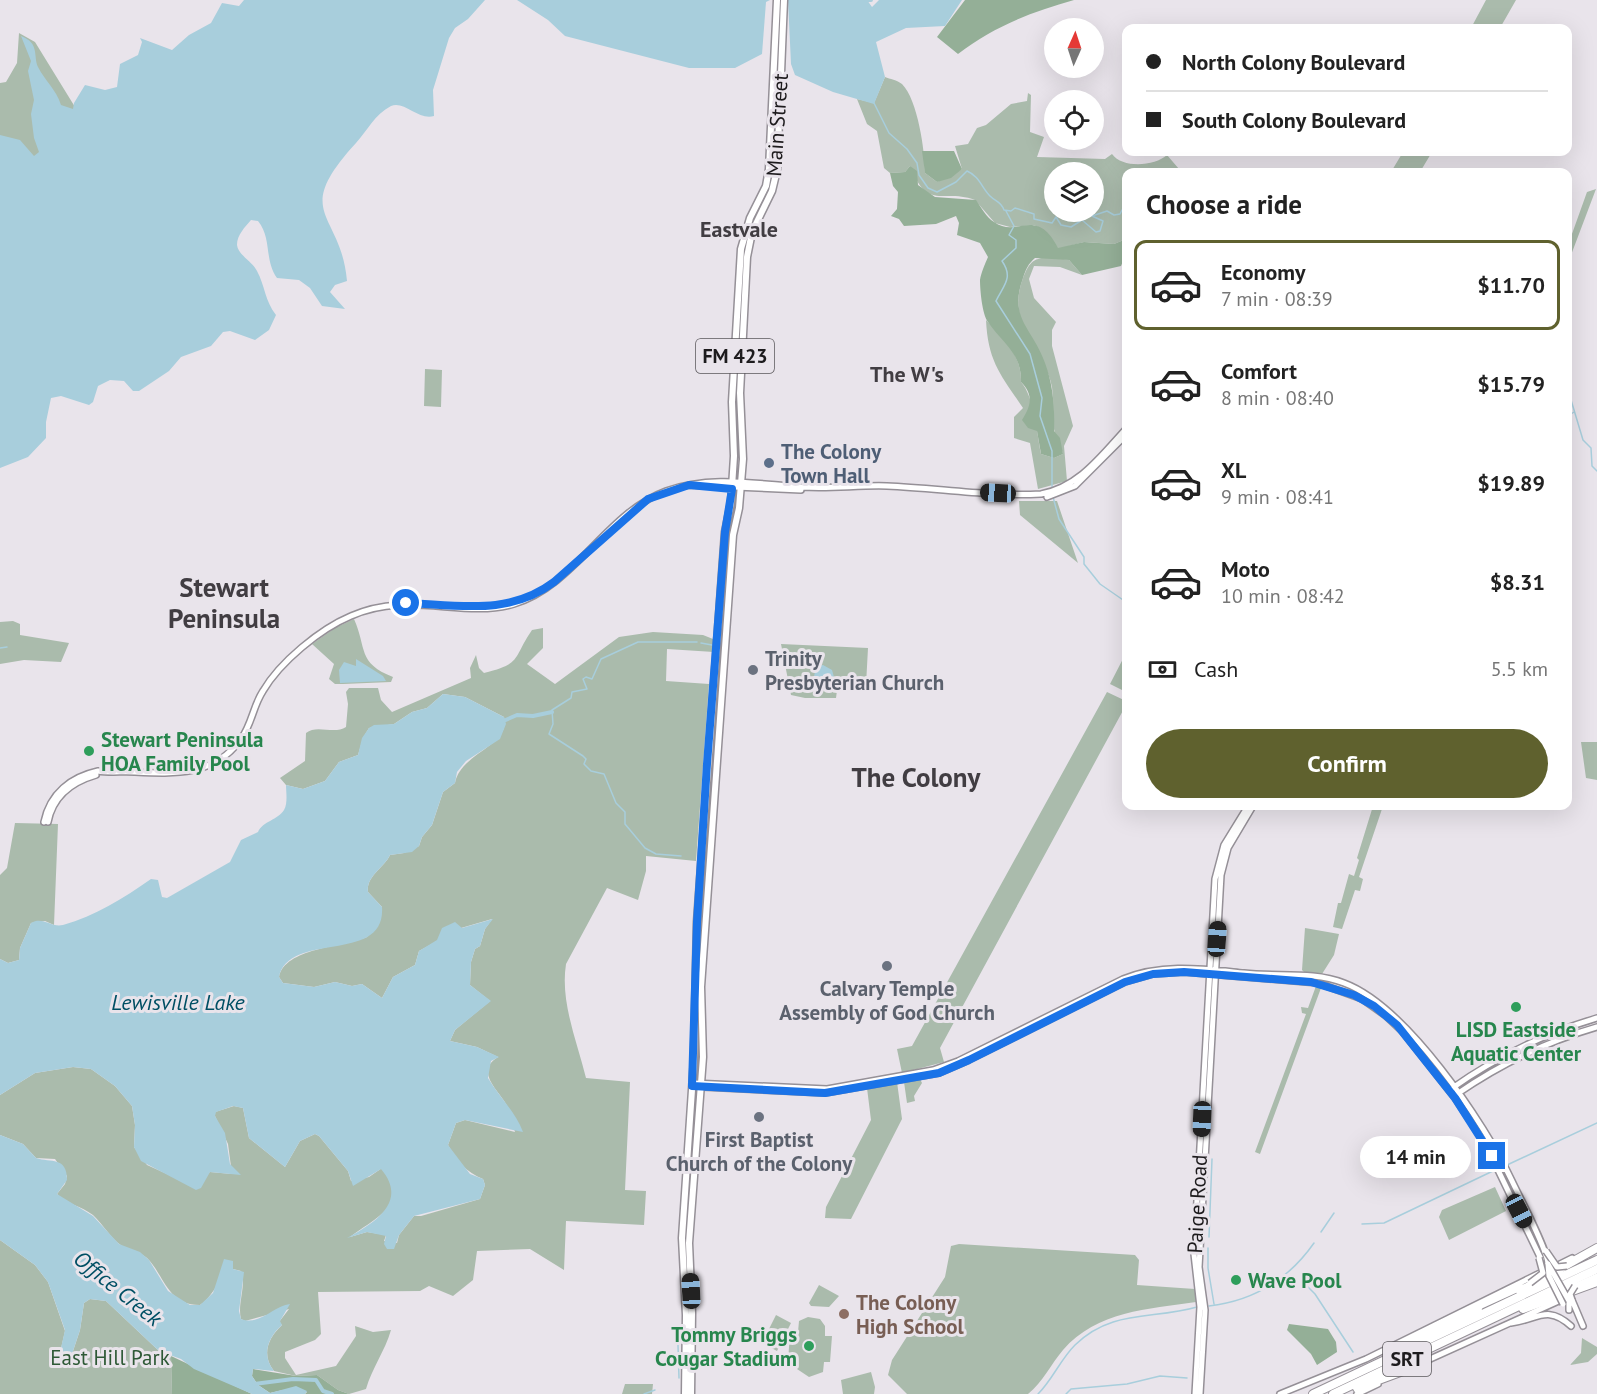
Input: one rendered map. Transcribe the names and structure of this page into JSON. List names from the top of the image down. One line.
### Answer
{"streets":{"highway":["SRT"],"main road":["Main Street","FM 423","Paige Road"]},"districts":["Eastvale","The W's","Stewart Peninsula","The Colony"],"water":["Lewisville Lake","Office Creek"],"parks":["East Hill Park"],"places":["The Colony Town Hall","Trinity Presbyterian Church","Stewart Peninsula HOA Family Pool","Calvary Temple Assembly of God Church","LISD Eastside Aquatic Center","First Baptist Church of the Colony","Wave Pool","The Colony High School","Tommy Briggs Cougar Stadium"],"north":"top","page":{"banner":["North Colony Boulevard","South Colony Boulevard"],"heading":"Choose a ride","list":[{"name":"Economy","note":"7 min · 08:39","value":"$11.70"},{"name":"Comfort","note":"8 min · 08:40","value":"$15.79"},{"name":"XL","note":"9 min · 08:41","value":"$19.89"},{"name":"Moto","note":"10 min · 08:42","value":"$8.31"}],"pay":["Cash","5.5 km"],"buttons":"Confirm","bubble":"14 min"}}
